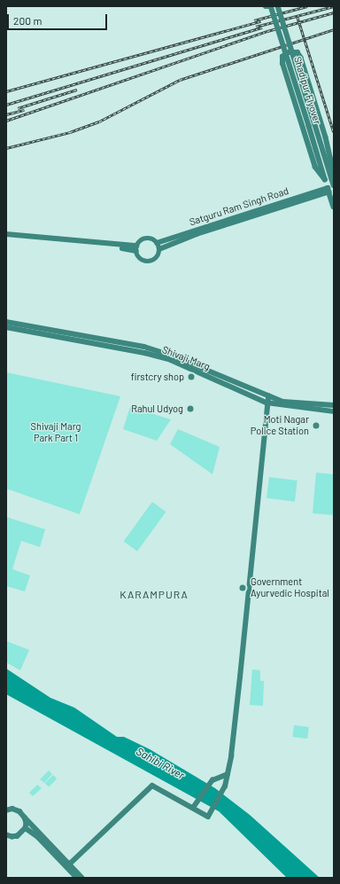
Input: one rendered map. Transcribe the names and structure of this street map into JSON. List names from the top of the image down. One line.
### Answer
{"streets":{"street":["Shadipur Flyover","Satguru Ram Singh Road","Shivaji Marg"]},"crossings":[["Shadipur Flyover","Satguru Ram Singh Road"]],"districts":["KARAMPURA"],"water":["Sahibi River"],"parks":["Shivaji Marg Park Part 1"],"places":["firstcry shop","Rahul Udyog","Moti Nagar Police Station","Government Ayurvedic Hospital"],"scale_bar":"200 m"}
